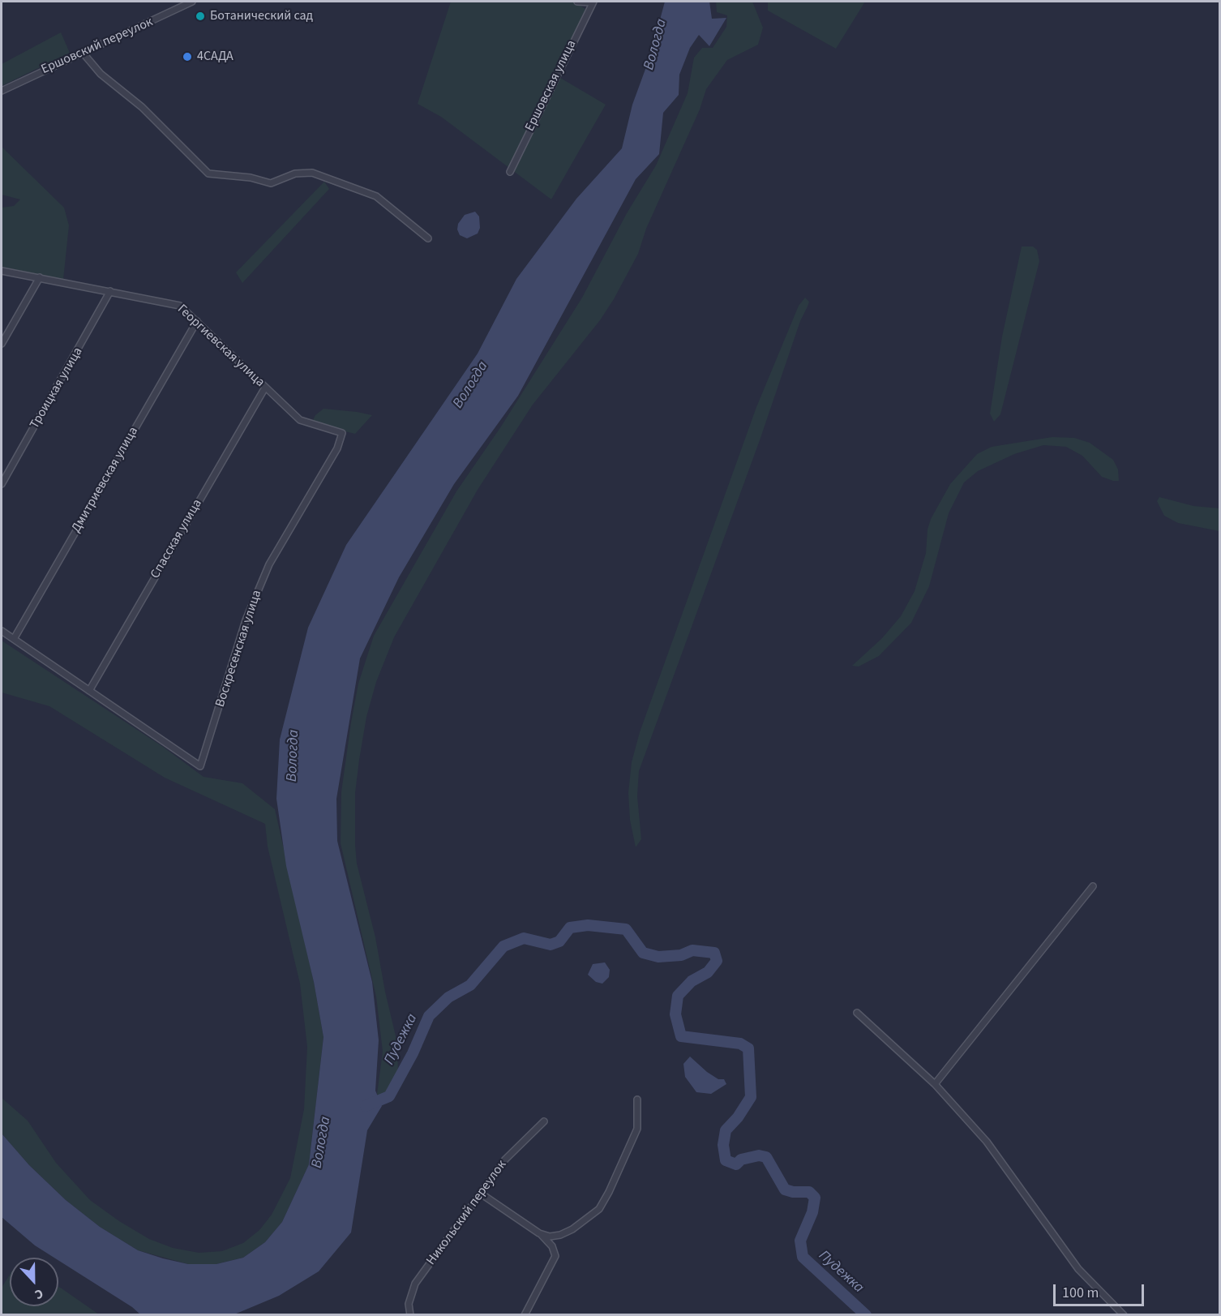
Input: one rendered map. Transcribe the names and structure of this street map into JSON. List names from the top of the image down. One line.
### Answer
{"streets":{"street":["Ершовский переулок","Ершовская улица","Георгиевская улица","Троицкая улица","Дмитриевская улица","Спасская улица","Воскресенская улица","Никольский переулок"]},"crossings":[["Георгиевская улица","Троицкая улица"],["Георгиевская улица","Дмитриевская улица"],["Георгиевская улица","Спасская улица"],["Георгиевская улица","Воскресенская улица"],["Спасская улица","Воскресенская улица"]],"water":["Вологда","Пудежка"],"places":["Ботанический сад","4САДА"],"scale_bar":"100 m","north":"bottom"}
